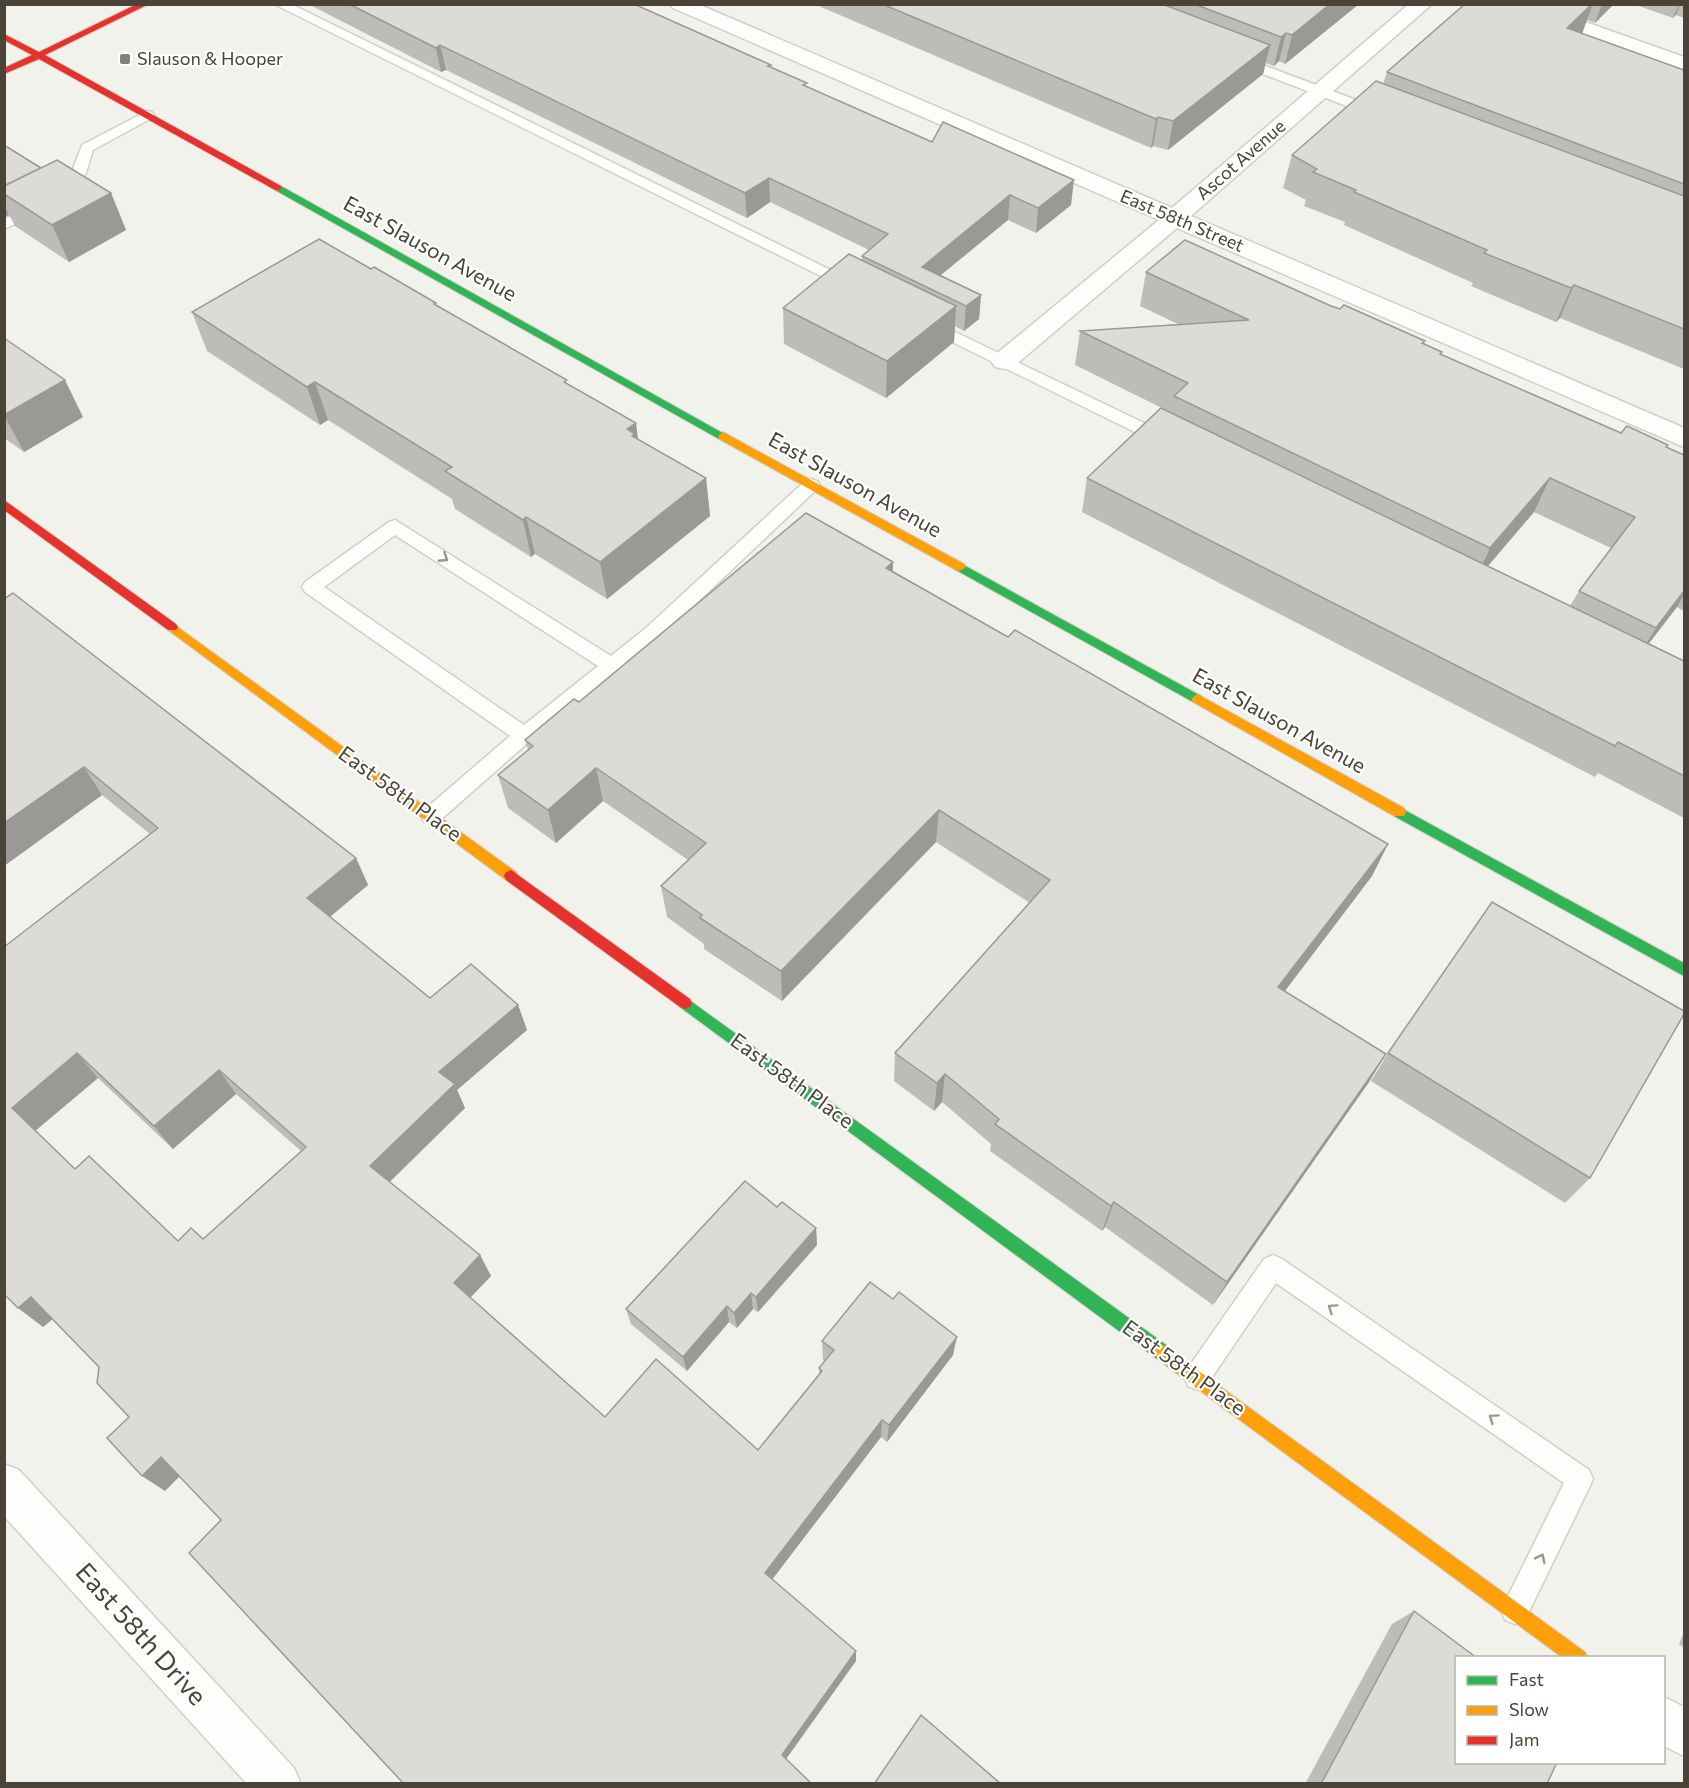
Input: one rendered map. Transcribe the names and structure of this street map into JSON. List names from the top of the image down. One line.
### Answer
{"streets":{"main road":["East Slauson Avenue","East 58th Place"],"street":["Ascot Avenue","East 58th Street","East 58th Drive"]},"crossings":[["Ascot Avenue","East 58th Street"]],"places":{"transit":["Slauson & Hooper"]},"legend":["Fast","Slow","Jam"]}
